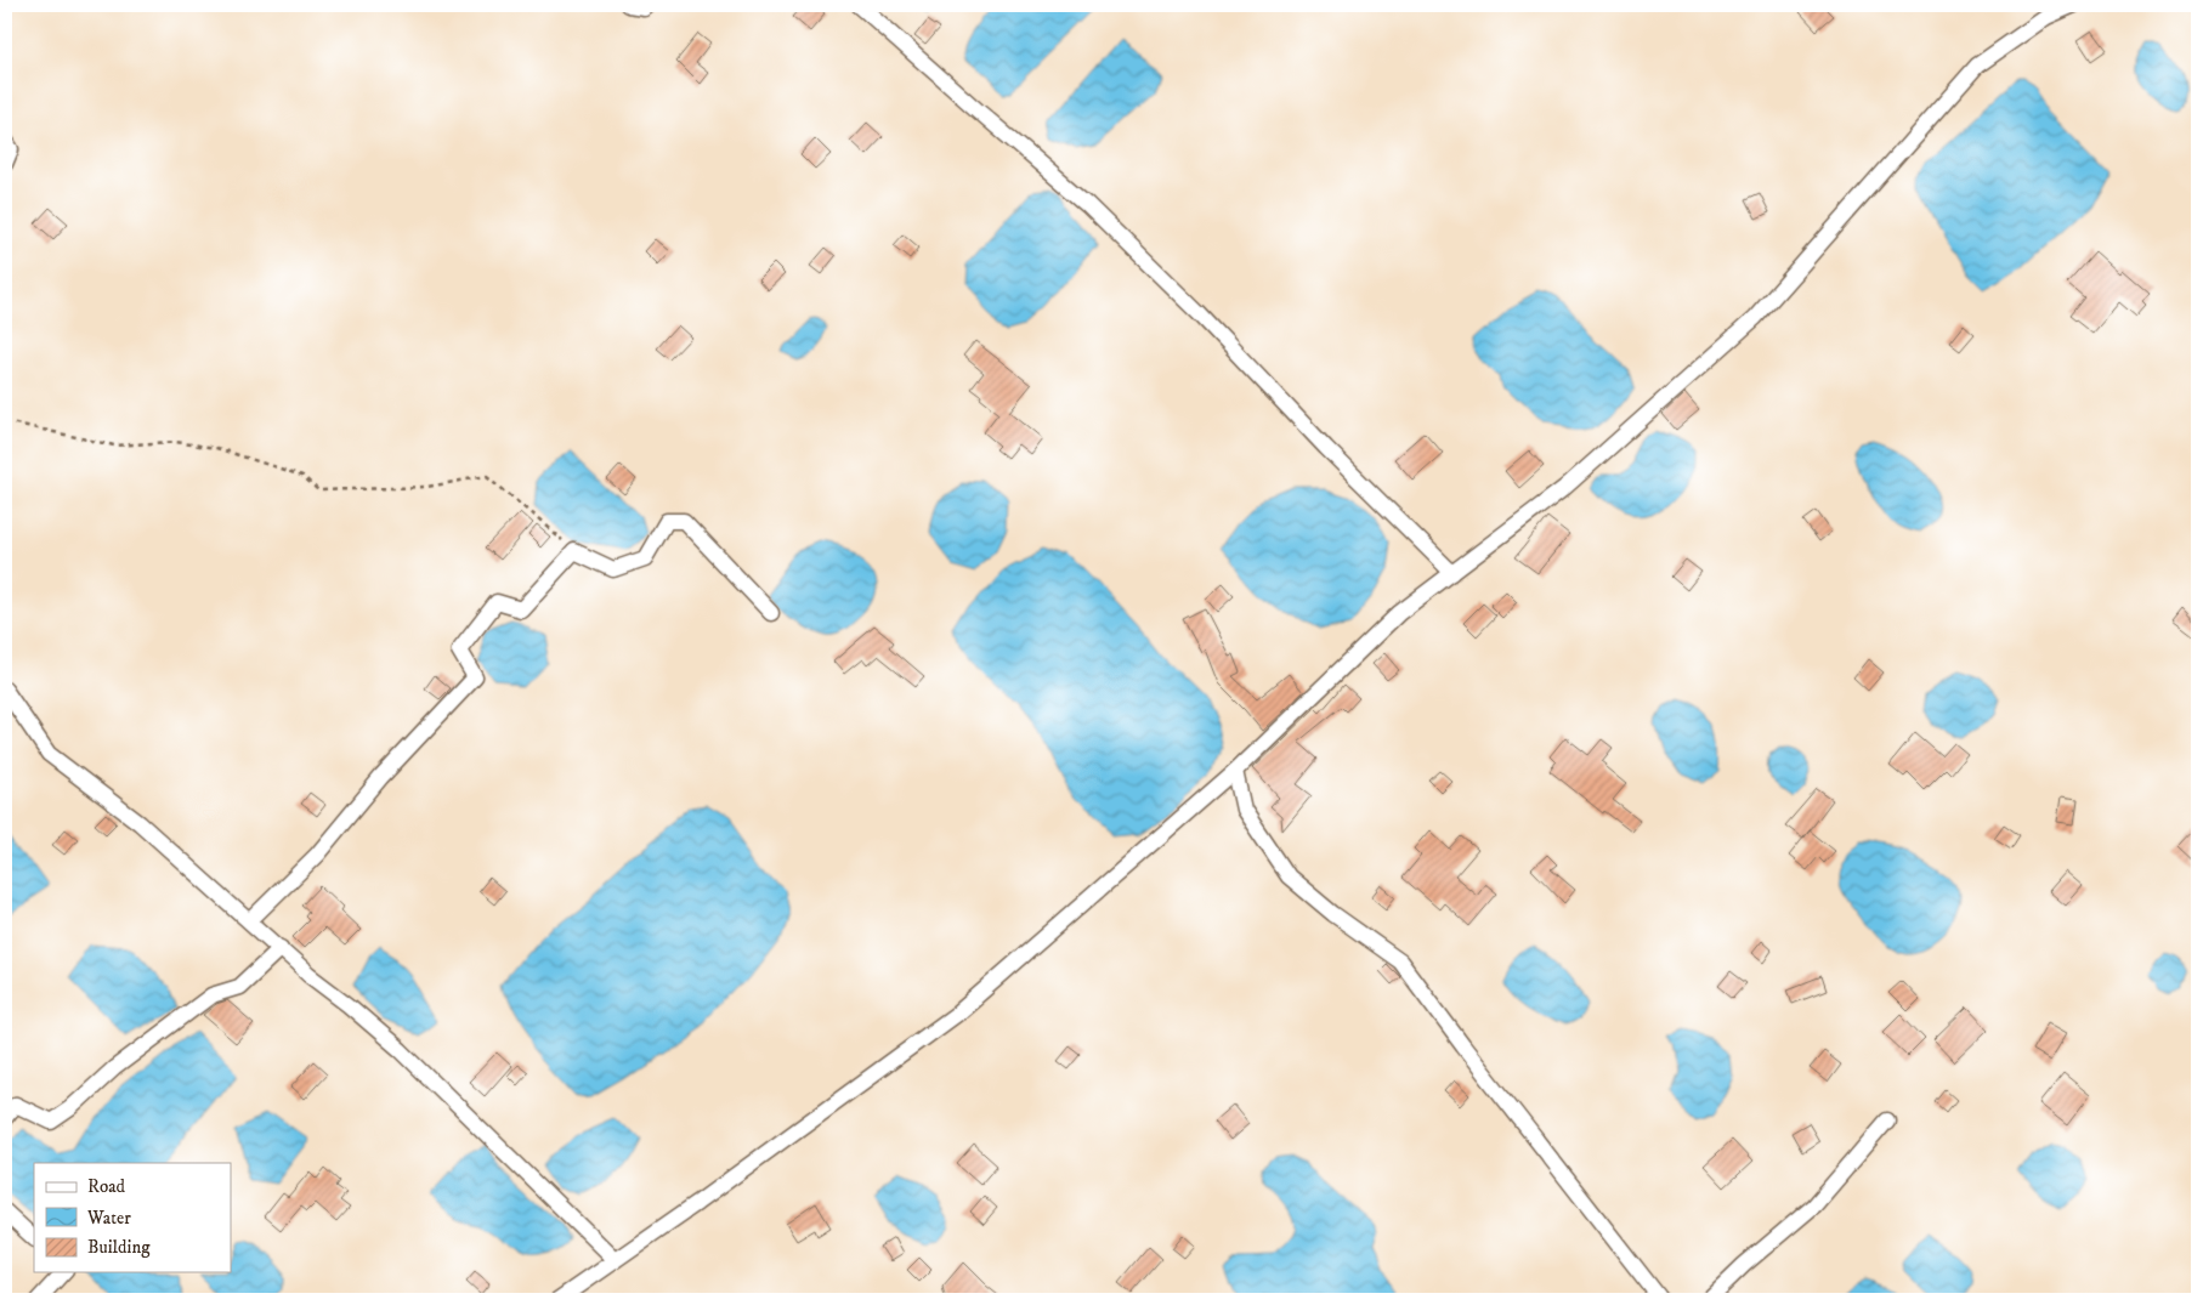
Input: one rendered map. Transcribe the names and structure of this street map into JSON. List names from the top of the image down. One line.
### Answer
{"legend":["Road","Water","Building"]}
